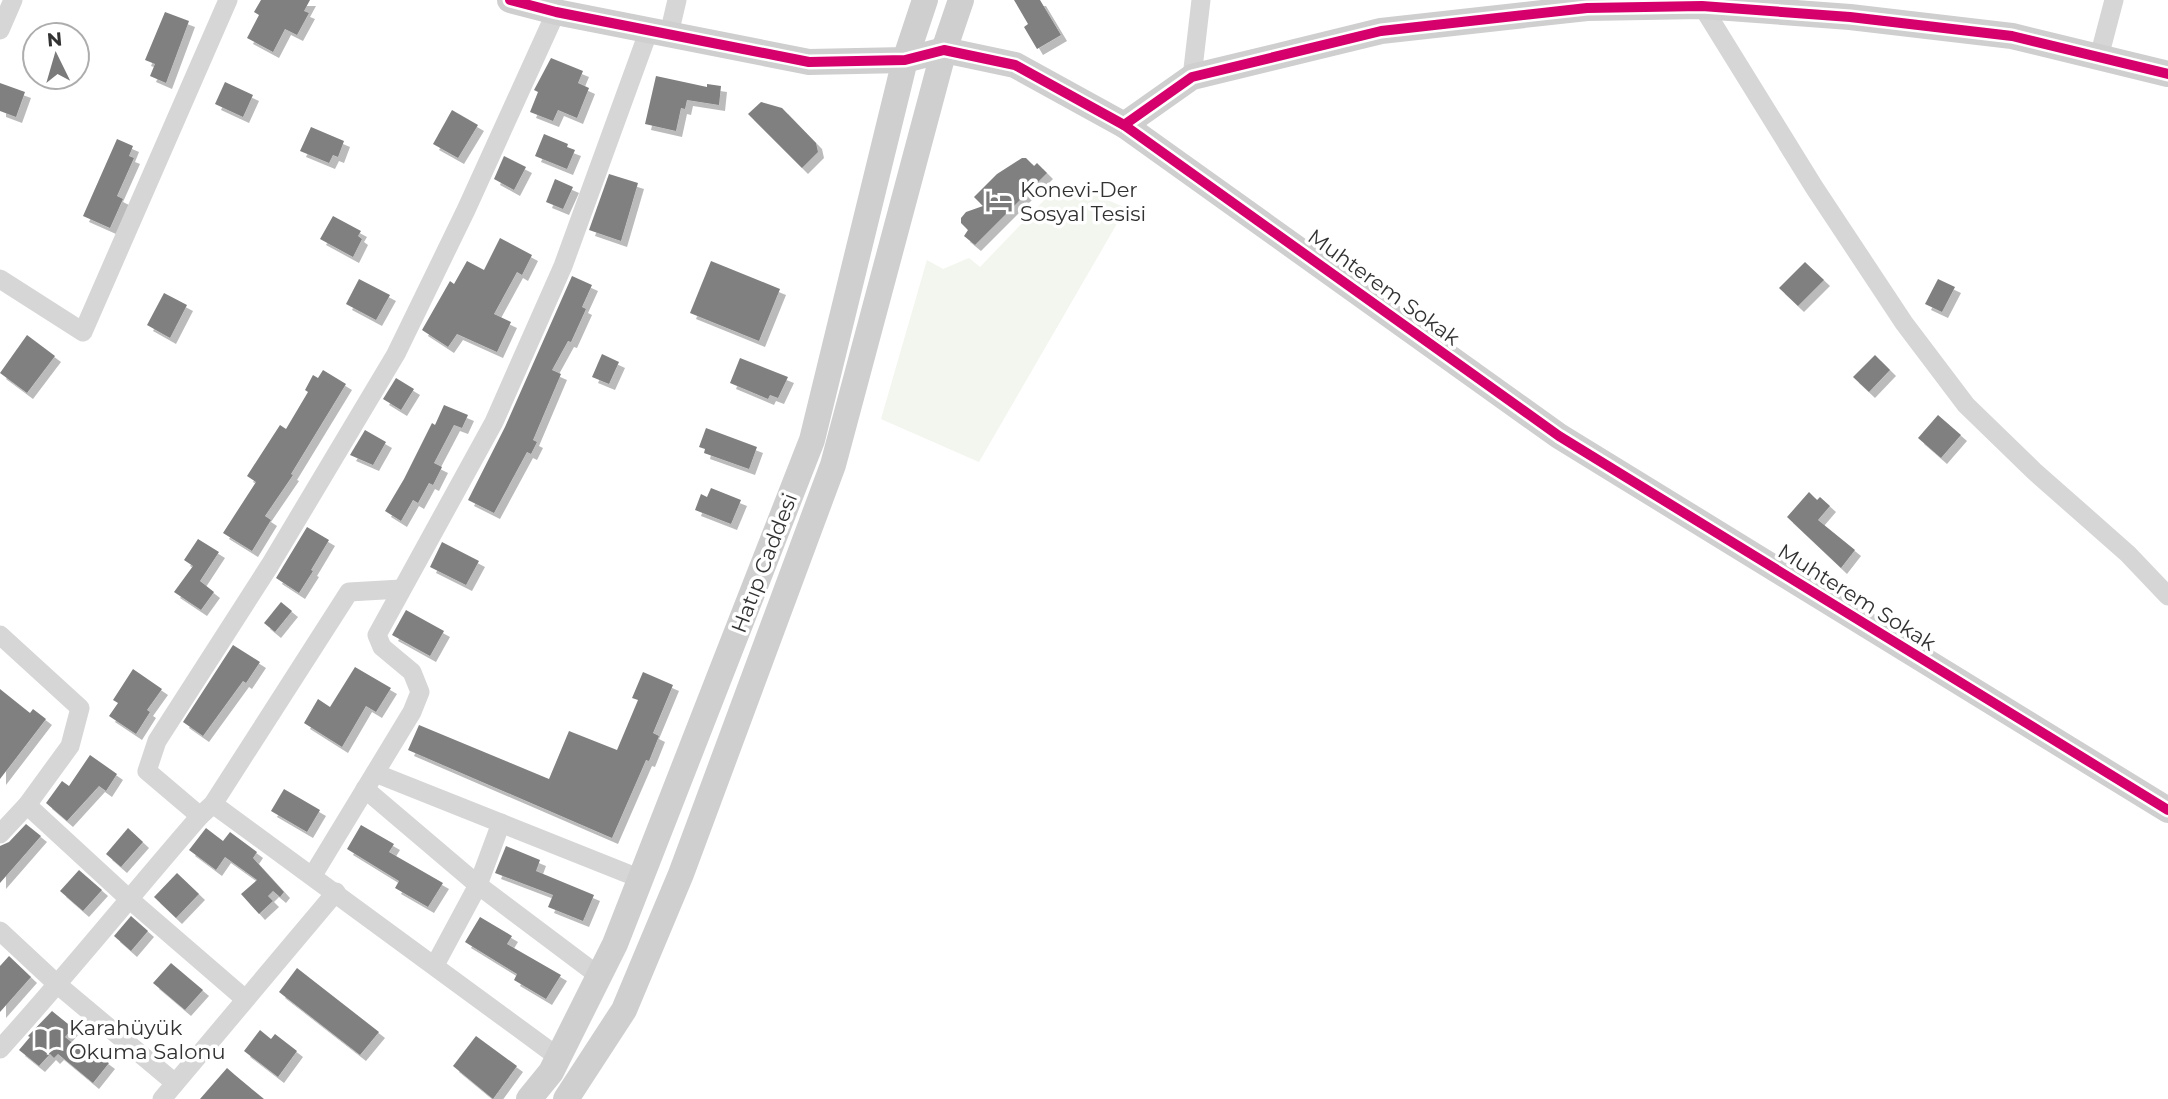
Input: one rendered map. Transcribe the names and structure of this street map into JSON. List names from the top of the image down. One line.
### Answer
{"streets":{"street":["Muhterem Sokak","Hatıp Caddesi"]},"crossings":[["Muhterem Sokak","Hatıp Caddesi"]],"places":{"hotel":["Konevi-Der Sosyal Tesisi"],"library":["Karahüyük Okuma Salonu"]},"north":"top"}
